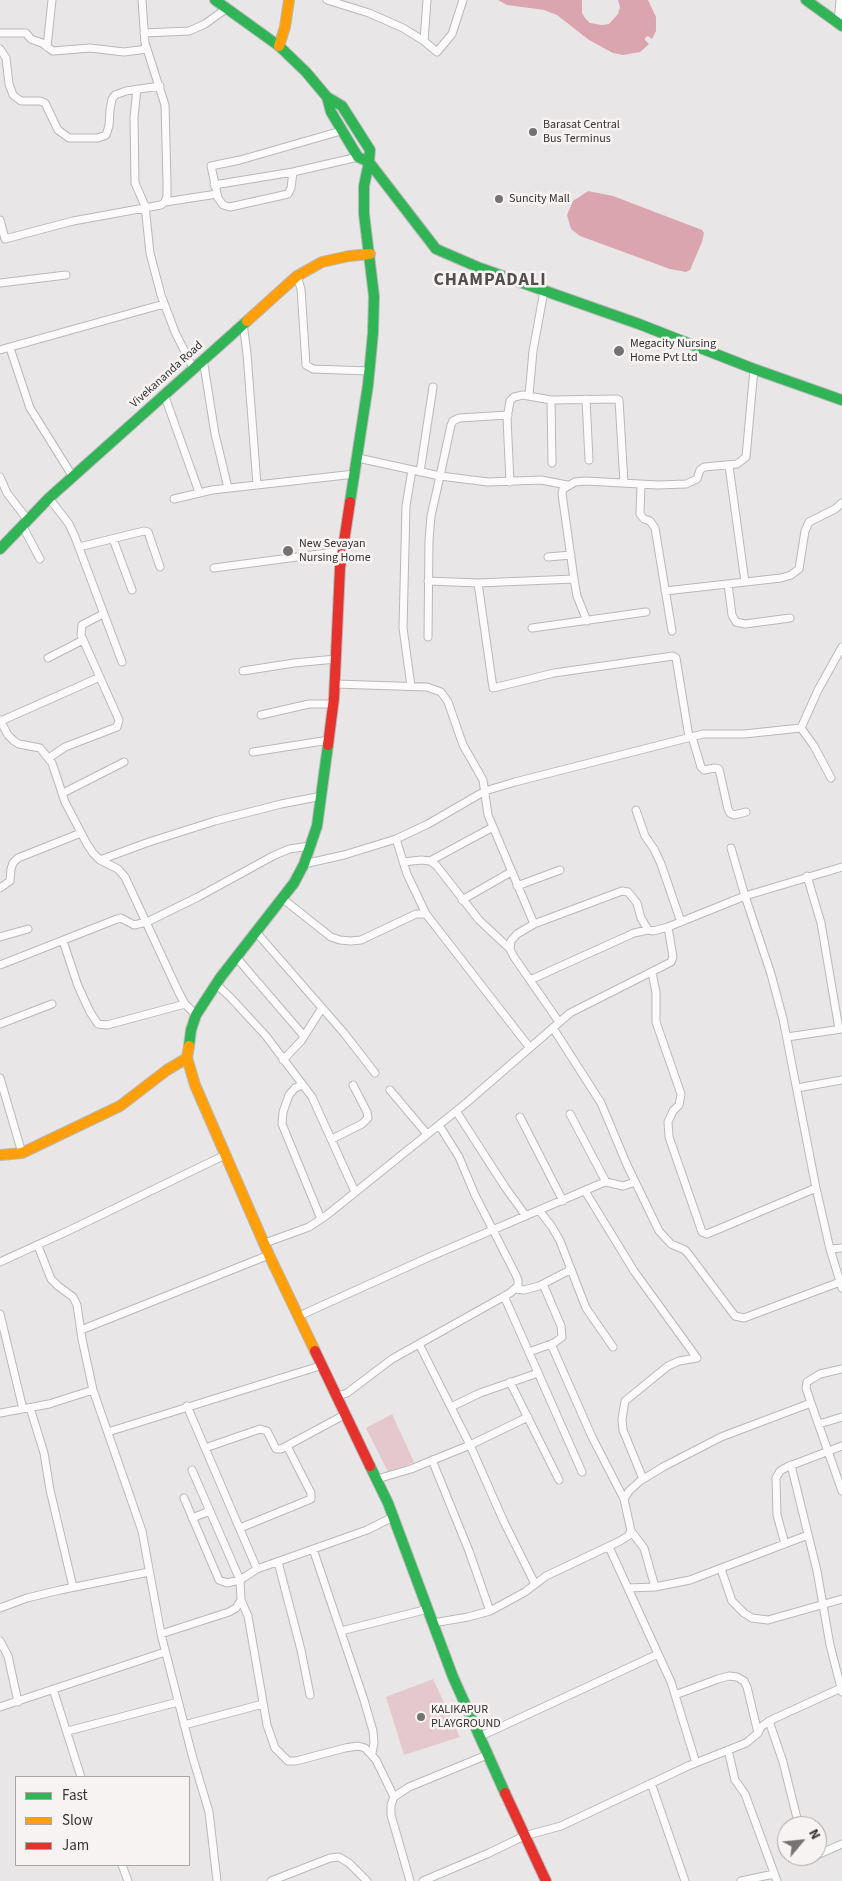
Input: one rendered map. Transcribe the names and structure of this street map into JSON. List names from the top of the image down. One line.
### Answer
{"streets":{"main road":["Vivekananda Road"]},"districts":["CHAMPADALI"],"places":["Barasat Central Bus Terminus","Suncity Mall","Megacity Nursing Home Pvt Ltd","New Sevayan Nursing Home","KALIKAPUR PLAYGROUND"],"legend":["Fast","Slow","Jam"],"north":"top right"}
